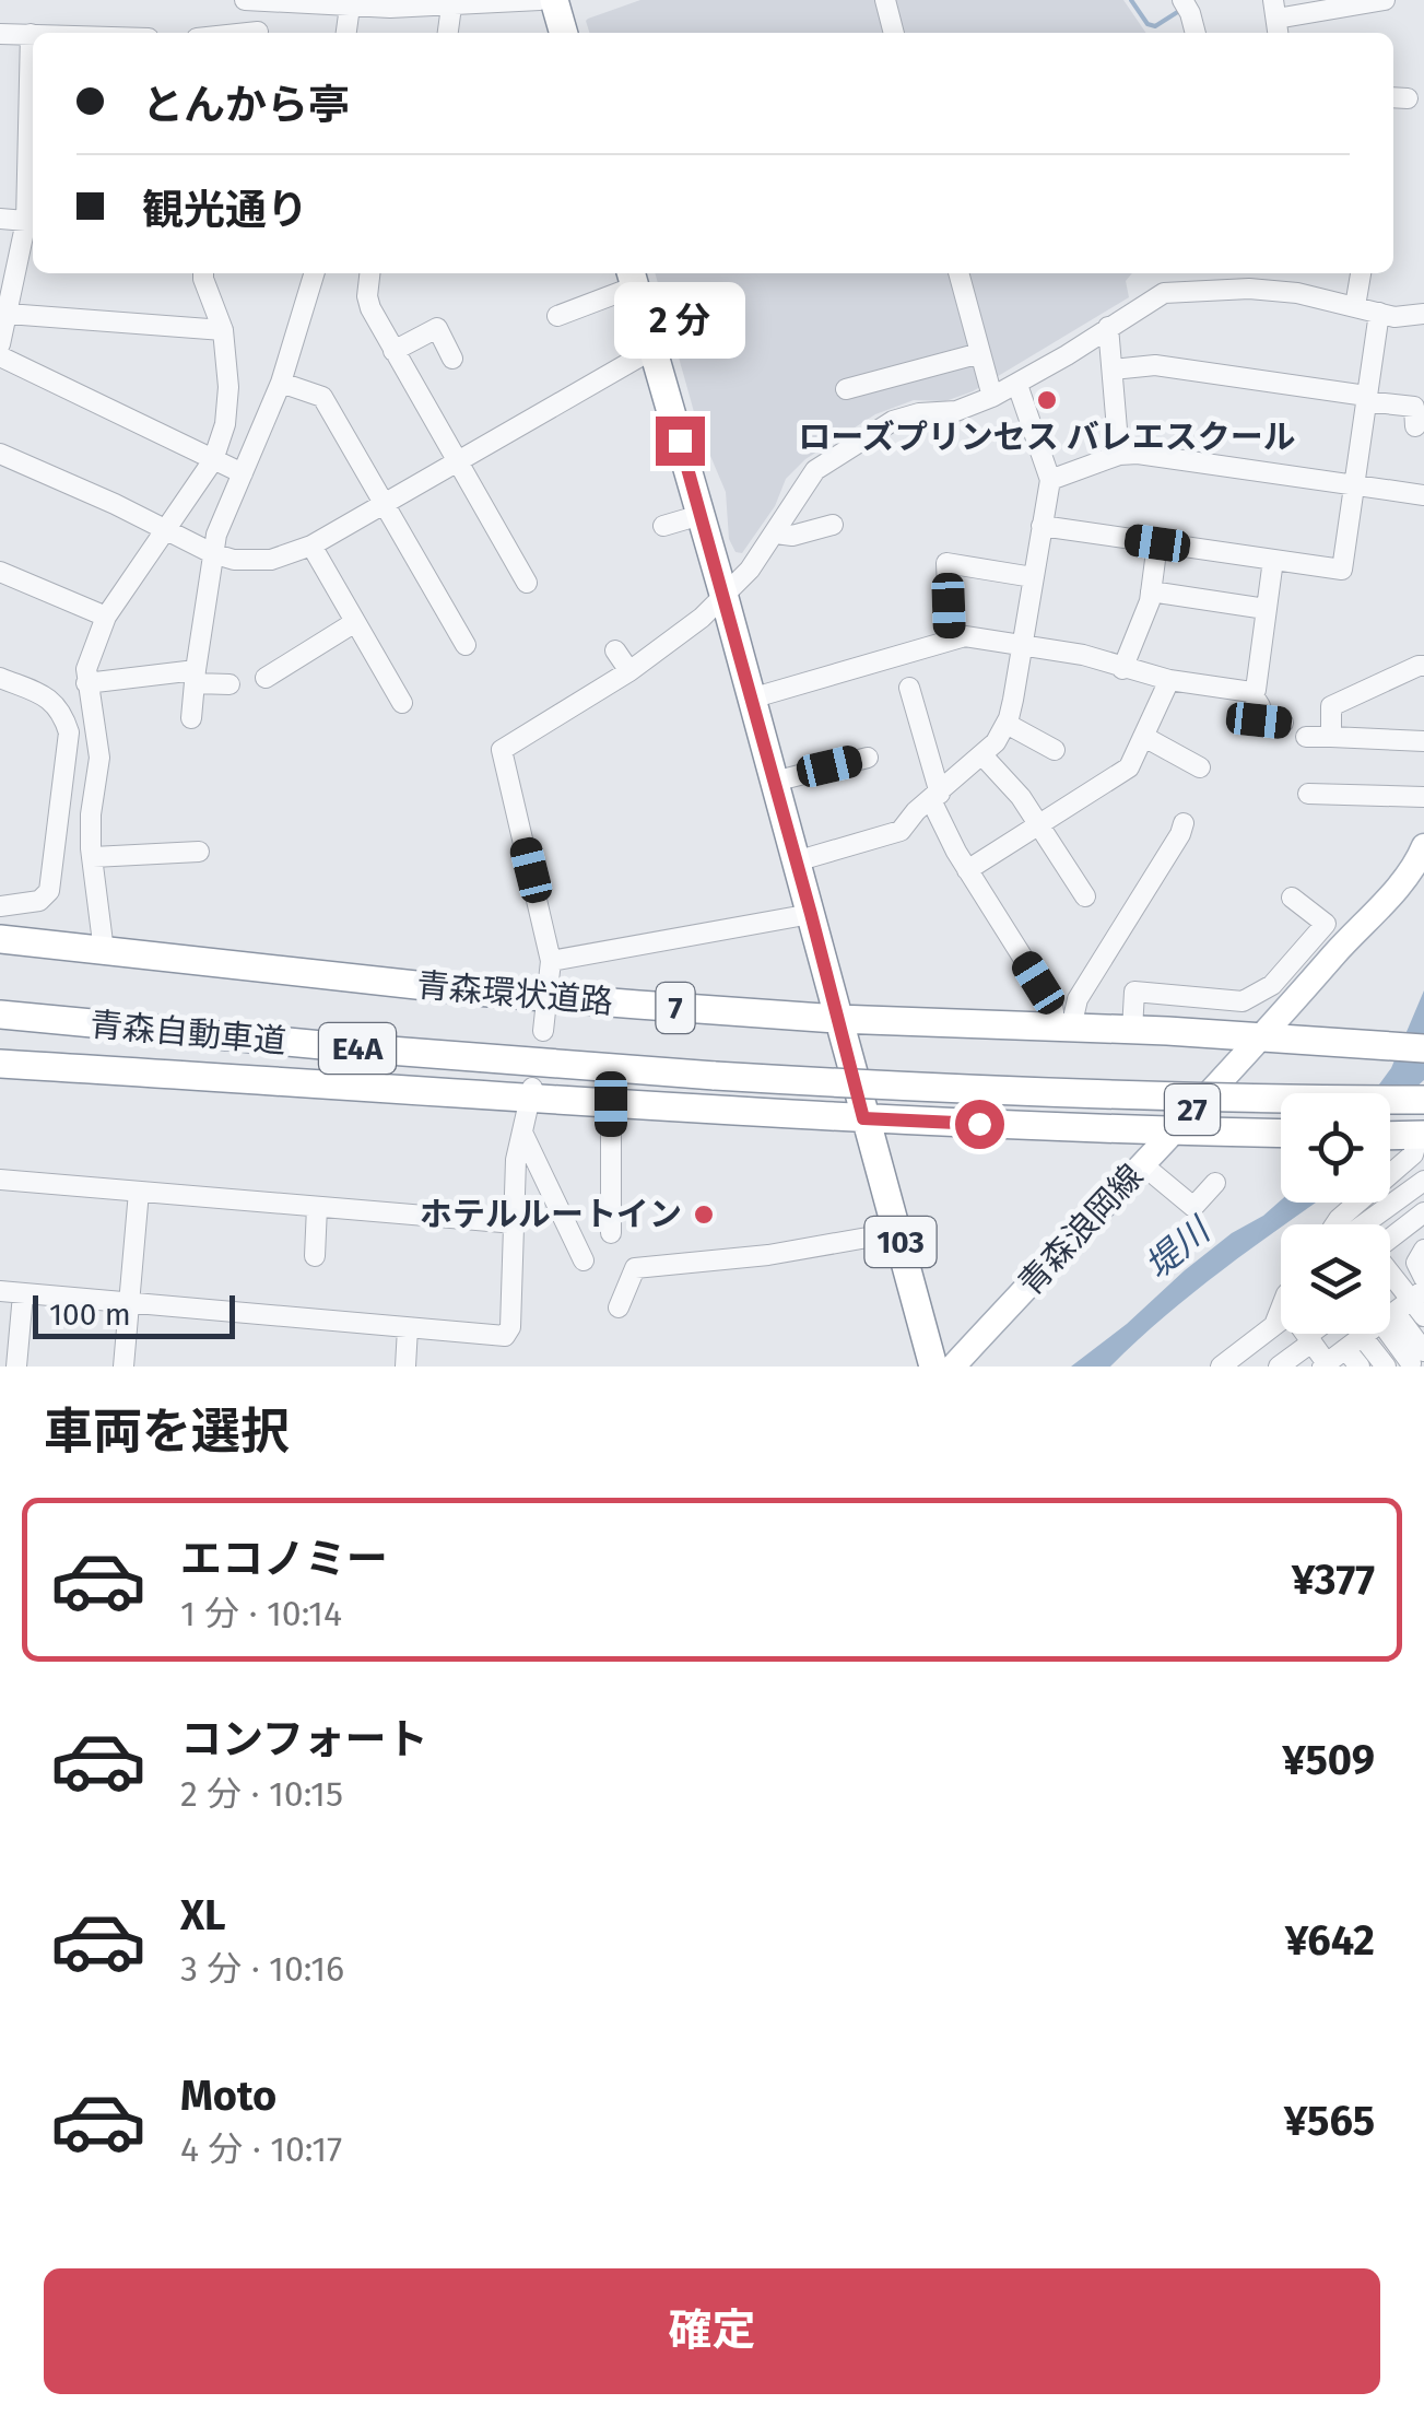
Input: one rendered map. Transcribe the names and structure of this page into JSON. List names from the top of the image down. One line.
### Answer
{"streets":{"highway":["青森環状道路","7","青森自動車道","E4A","103"],"main road":["27","青森浪岡線"]},"crossings":[["青森環状道路","青森浪岡線"],["青森環状道路","103"]],"water":["堤川"],"places":["ローズプリンセス バレエスクール","ホテルルートイン"],"scale_bar":"100 m","page":{"banner":["とんから亭","観光通り"],"bubble":"2 分","scale":"100 m","heading":"車両を選択","list":[{"name":"エコノミー","note":"1 分 · 10:14","value":"¥377"},{"name":"コンフォート","note":"2 分 · 10:15","value":"¥509"},{"name":"XL","note":"3 分 · 10:16","value":"¥642"},{"name":"Moto","note":"4 分 · 10:17","value":"¥565"}],"buttons":"確定"}}
